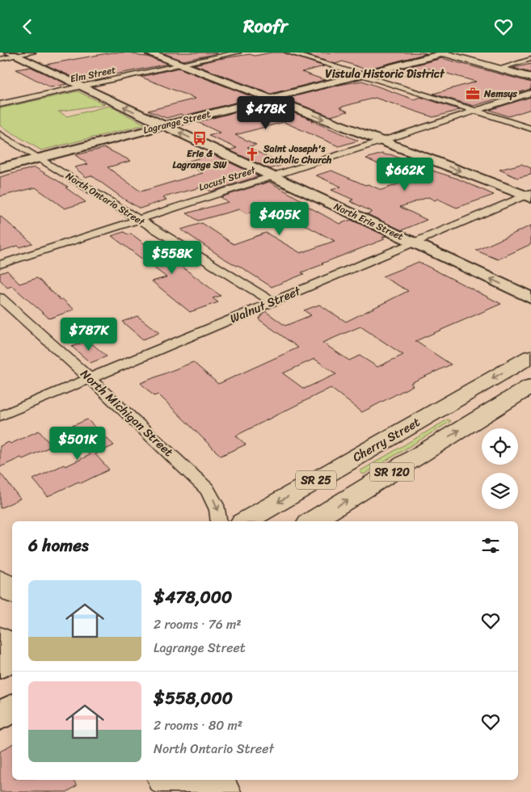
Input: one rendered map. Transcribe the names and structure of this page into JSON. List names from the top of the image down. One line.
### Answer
{"streets":{"main road":["Cherry Street","SR 120","SR 25"],"street":["Elm Street","Lagrange Street","Locust Street","North Ontario Street","North Erie Street","Walnut Street","North Michigan Street"]},"crossings":[["Elm Street","North Erie Street"],["Lagrange Street","North Ontario Street"],["Lagrange Street","North Erie Street"],["Locust Street","North Ontario Street"],["Locust Street","North Erie Street"],["North Ontario Street","Walnut Street"],["North Erie Street","Walnut Street"],["Walnut Street","North Michigan Street"]],"one_way":["North Michigan Street"],"districts":["Vistula Historic District"],"places":{"office":["Nemsys"],"bus stop":["Erie & Lagrange SW"],"church":["Saint Joseph's Catholic Church"]},"page":{"header":"Roofr","price":["$478K","$662K","$405K","$558K","$787K","$501K"],"heading":"6 homes","list":[{"name":"$478,000","note":"2 rooms · 76 m² · Lagrange Street"},{"name":"$558,000","note":"2 rooms · 80 m² · North Ontario Street"}]}}
